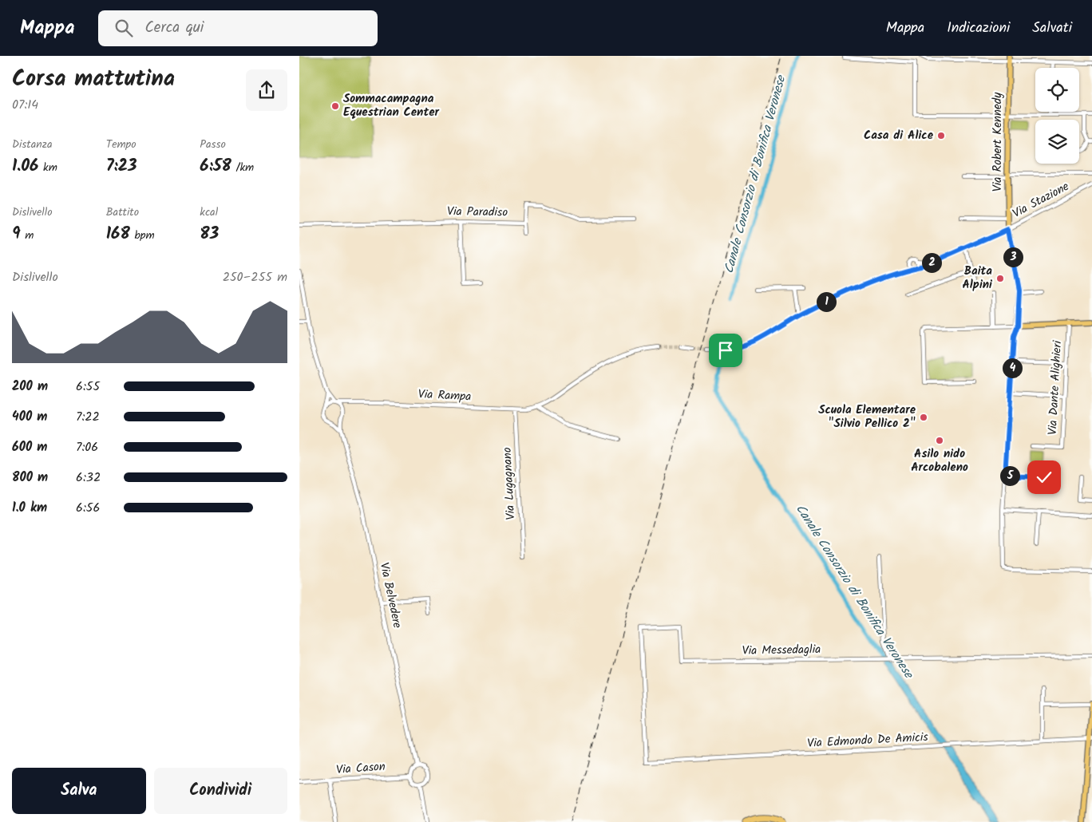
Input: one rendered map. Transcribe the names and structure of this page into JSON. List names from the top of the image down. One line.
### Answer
{"streets":{"main road":["Via Robert Kennedy"],"street":["Via Stazione","Via Paradiso","Via Dante Alighieri","Via Rampa","Via Lugagnano","Via Belvedere","Via Messedaglia","Via Edmondo De Amicis","Via Cason"]},"crossings":[["Via Robert Kennedy","Via Stazione"],["Via Rampa","Via Lugagnano"],["Via Rampa","Via Belvedere"],["Via Belvedere","Via Cason"],["Via Messedaglia","Via Edmondo De Amicis"]],"water":["Canale Consorzio di Bonifica Veronese"],"places":["Sommacampagna Equestrian Center","Casa di Alice","Baita Alpini","Scuola Elementare \"Silvio Pellico 2\"","Asilo nido Arcobaleno"],"page":{"header":"Mappa","search":"Cerca qui","nav":["Mappa","Indicazioni","Salvati"],"heading":["Corsa mattutina","07:14"],"stats":[["Distanza","1.06 km"],["Tempo","7:23"],["Passo","6:58 /km"],["Dislivello","9 m"],["Battito","168 bpm"],["kcal","83"]],"pins":["3","2","1","4","5"],"chart":["Dislivello","250–255 m"],"list":[{"name":"200 m","note":"6:55"},{"name":"400 m","note":"7:22"},{"name":"600 m","note":"7:06"},{"name":"800 m","note":"6:32"},{"name":"1.0 km","note":"6:56"}],"buttons":["Salva","Condividi"]}}
